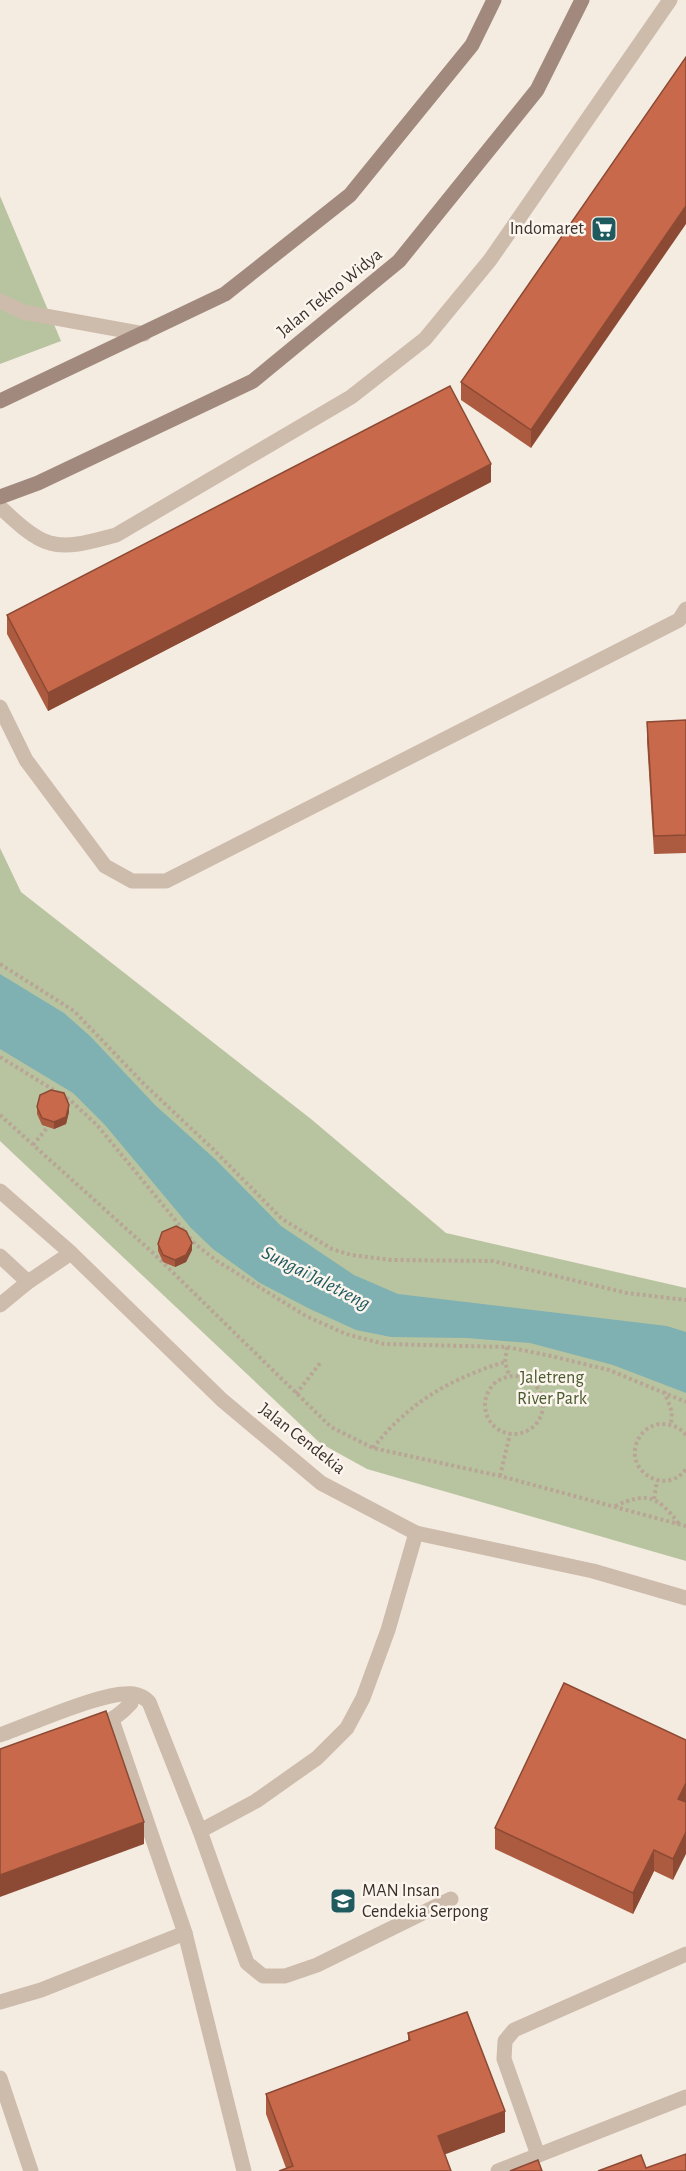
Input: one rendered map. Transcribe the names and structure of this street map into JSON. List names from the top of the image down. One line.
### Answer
{"streets":{"main road":["Jalan Tekno Widya"],"street":["Jalan Cendekia"]},"water":["Sungai Jaletreng"],"parks":["Jaletreng River Park"],"places":{"supermarket":["Indomaret"],"school or university":["MAN Insan Cendekia Serpong"]}}
